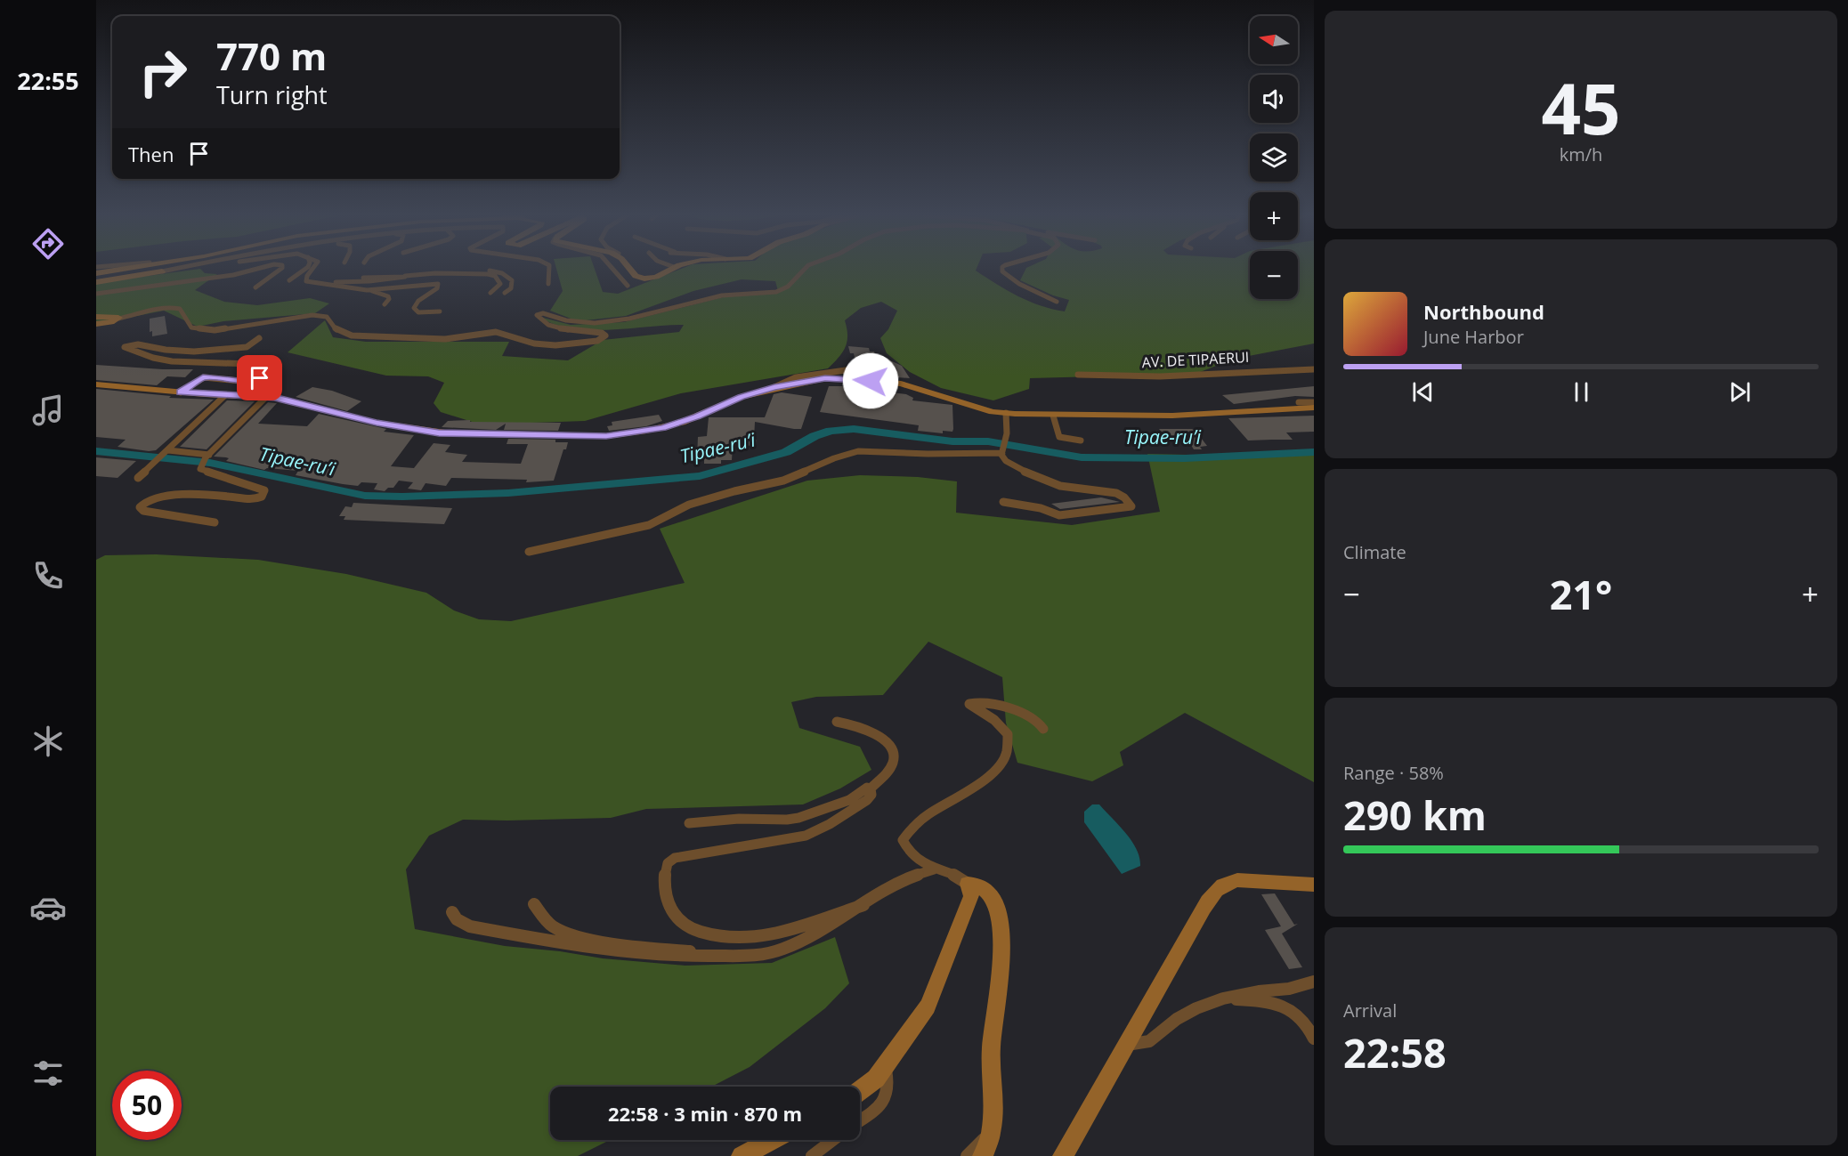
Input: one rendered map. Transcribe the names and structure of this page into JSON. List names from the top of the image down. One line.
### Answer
{"streets":{"street":["AV. DE TIPAERUI"]},"water":["Tipae-ru’i"],"north":"left","page":{"tabs":"22:55","tile":[["45","km/h"],"Climate",["Range · 58%","290 km"],["Arrival","22:58"]],"map_buttons":["+","−"],"turn":["770 m","Turn right"],"then":"Then","song":["Northbound","June Harbor"],"heat":["−","21°","+"],"limit":"50","trip":"22:58 · 3 min · 870 m"}}
